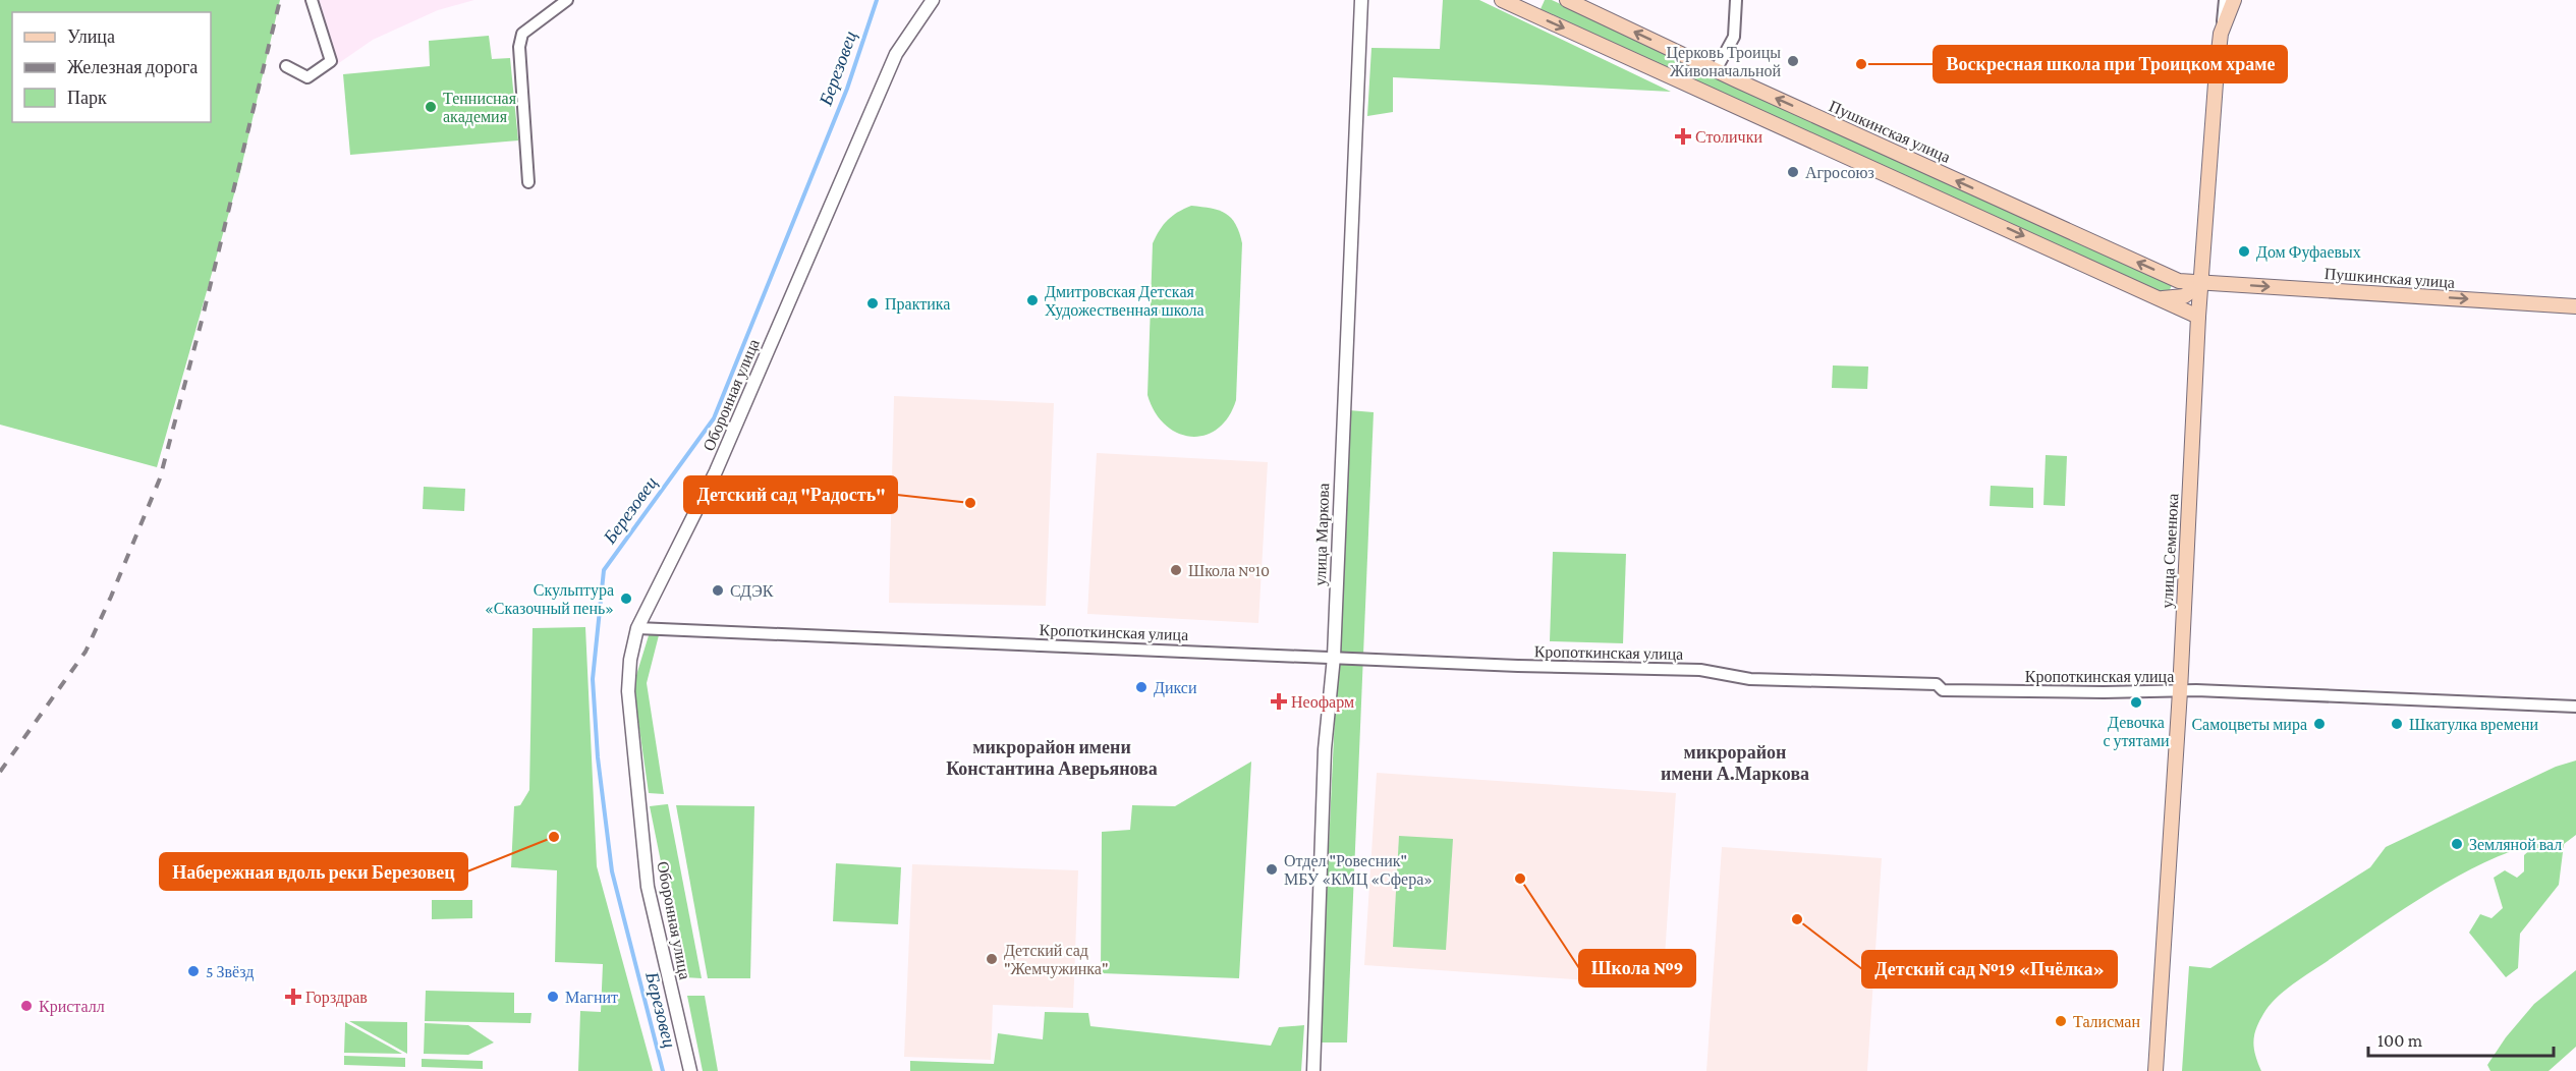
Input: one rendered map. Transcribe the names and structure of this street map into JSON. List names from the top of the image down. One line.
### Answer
{"streets":{"main road":["Пушкинская улица","улица Семенюка"],"street":["Оборонная улица","улица Маркова","Кропоткинская улица"]},"crossings":[["Пушкинская улица","улица Семенюка"],["Оборонная улица","Кропоткинская улица"],["улица Маркова","Кропоткинская улица"],["улица Семенюка","Кропоткинская улица"]],"districts":["микрорайон имени Константина Аверьянова","микрорайон имени А.Маркова"],"water":["Березовец"],"places":{"other":["Церковь Троицы Живоначальной","Воскресная школа при Троицком храме","Теннисная академия","Агросоюз","Дом Фуфаевых","Дмитровская Детская Художественная школа","Практика","Детский сад \"Радость\"","Школа №10","СДЭК","Скульптура «Сказочный пень»","Дикси","Девочка с утятами","Самоцветы мира","Шкатулка времени","Набережная вдоль реки Березовец","Земляной вал","Отдел \"Ровесник\" МБУ «КМЦ «Сфера»","Школа №9","Детский сад №19 «Пчёлка»","Детский сад \"Жемчужинка\"","5 Звёзд","Магнит","Кристалл","Талисман"],"health":["Столички","Неофарм","Горздрав"]},"legend":["Улица","Железная дорога","Парк"],"scale_bar":"100 m"}
